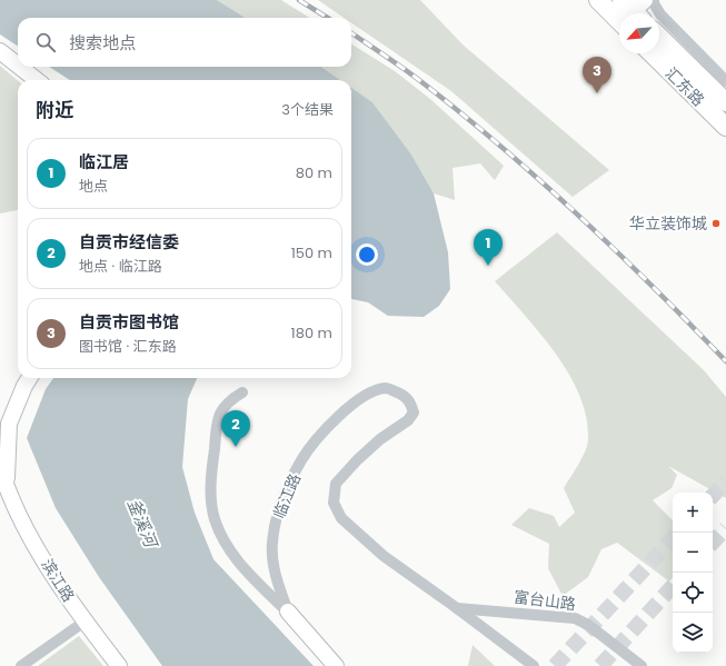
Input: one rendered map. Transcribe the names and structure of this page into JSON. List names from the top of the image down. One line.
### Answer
{"streets":{"main road":["汇东路","临江路","滨江路"],"street":["富台山路"]},"crossings":[["临江路","富台山路"]],"water":["釜溪河"],"places":["华立装饰城"],"north":"bottom left","page":{"search":"搜索地点","pins":["3","1","2"],"heading":["附近","3个结果"],"list":[{"mark":"1","name":"临江居","note":"地点","value":"80 m"},{"mark":"2","name":"自贡市经信委","note":"地点 · 临江路","value":"150 m"},{"mark":"3","name":"自贡市图书馆","note":"图书馆 · 汇东路","value":"180 m"}],"map_buttons":["+","−"]}}
